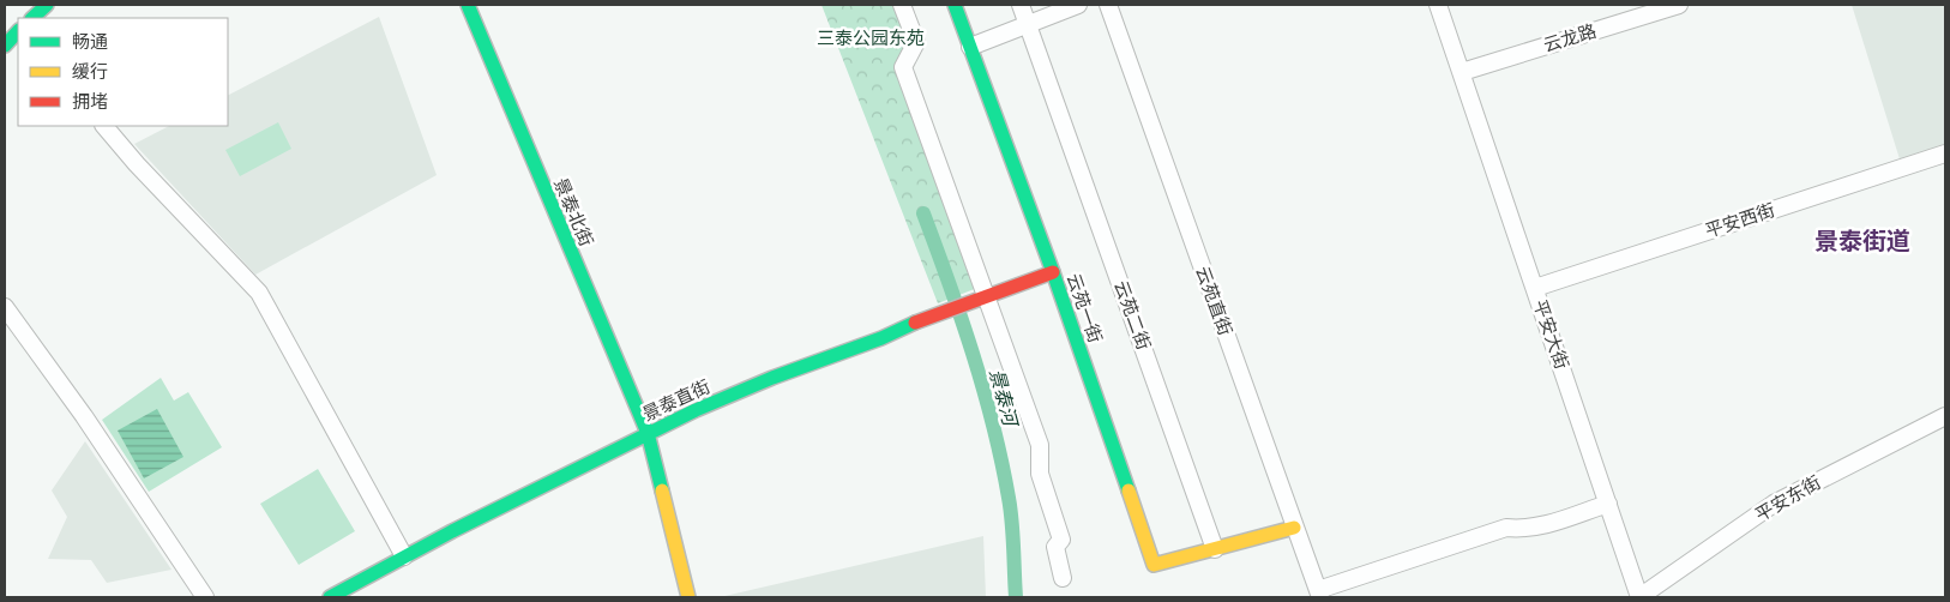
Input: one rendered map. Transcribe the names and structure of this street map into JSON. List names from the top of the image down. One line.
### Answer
{"streets":{"street":["云龙路","景泰北街","平安西街","云苑直街","云苑一街","云苑二街","平安大街","景泰直街","平安东街"]},"crossings":[["云龙路","平安大街"],["景泰北街","景泰直街"],["平安西街","平安大街"],["云苑一街","云苑二街"],["云苑一街","景泰直街"],["平安大街","平安东街"]],"districts":["景泰街道"],"water":["景泰河"],"parks":["三泰公园东苑"],"legend":["畅通","缓行","拥堵"]}
